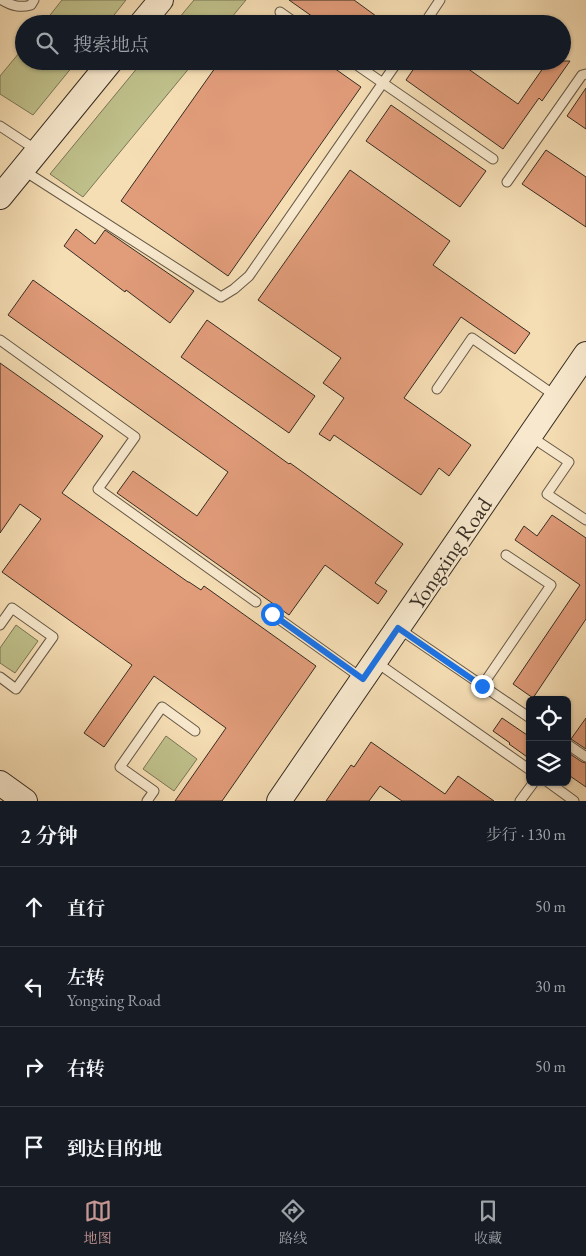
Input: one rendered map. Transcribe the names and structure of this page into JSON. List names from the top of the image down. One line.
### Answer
{"streets":{"street":["Yongxing Road"]},"page":{"search":"搜索地点","heading":["2 分钟","步行 · 130 m"],"list":[["直行","50 m"],["左转","Yongxing Road","30 m"],["右转","50 m"],"到达目的地"],"nav":["地图","路线","收藏"]}}
